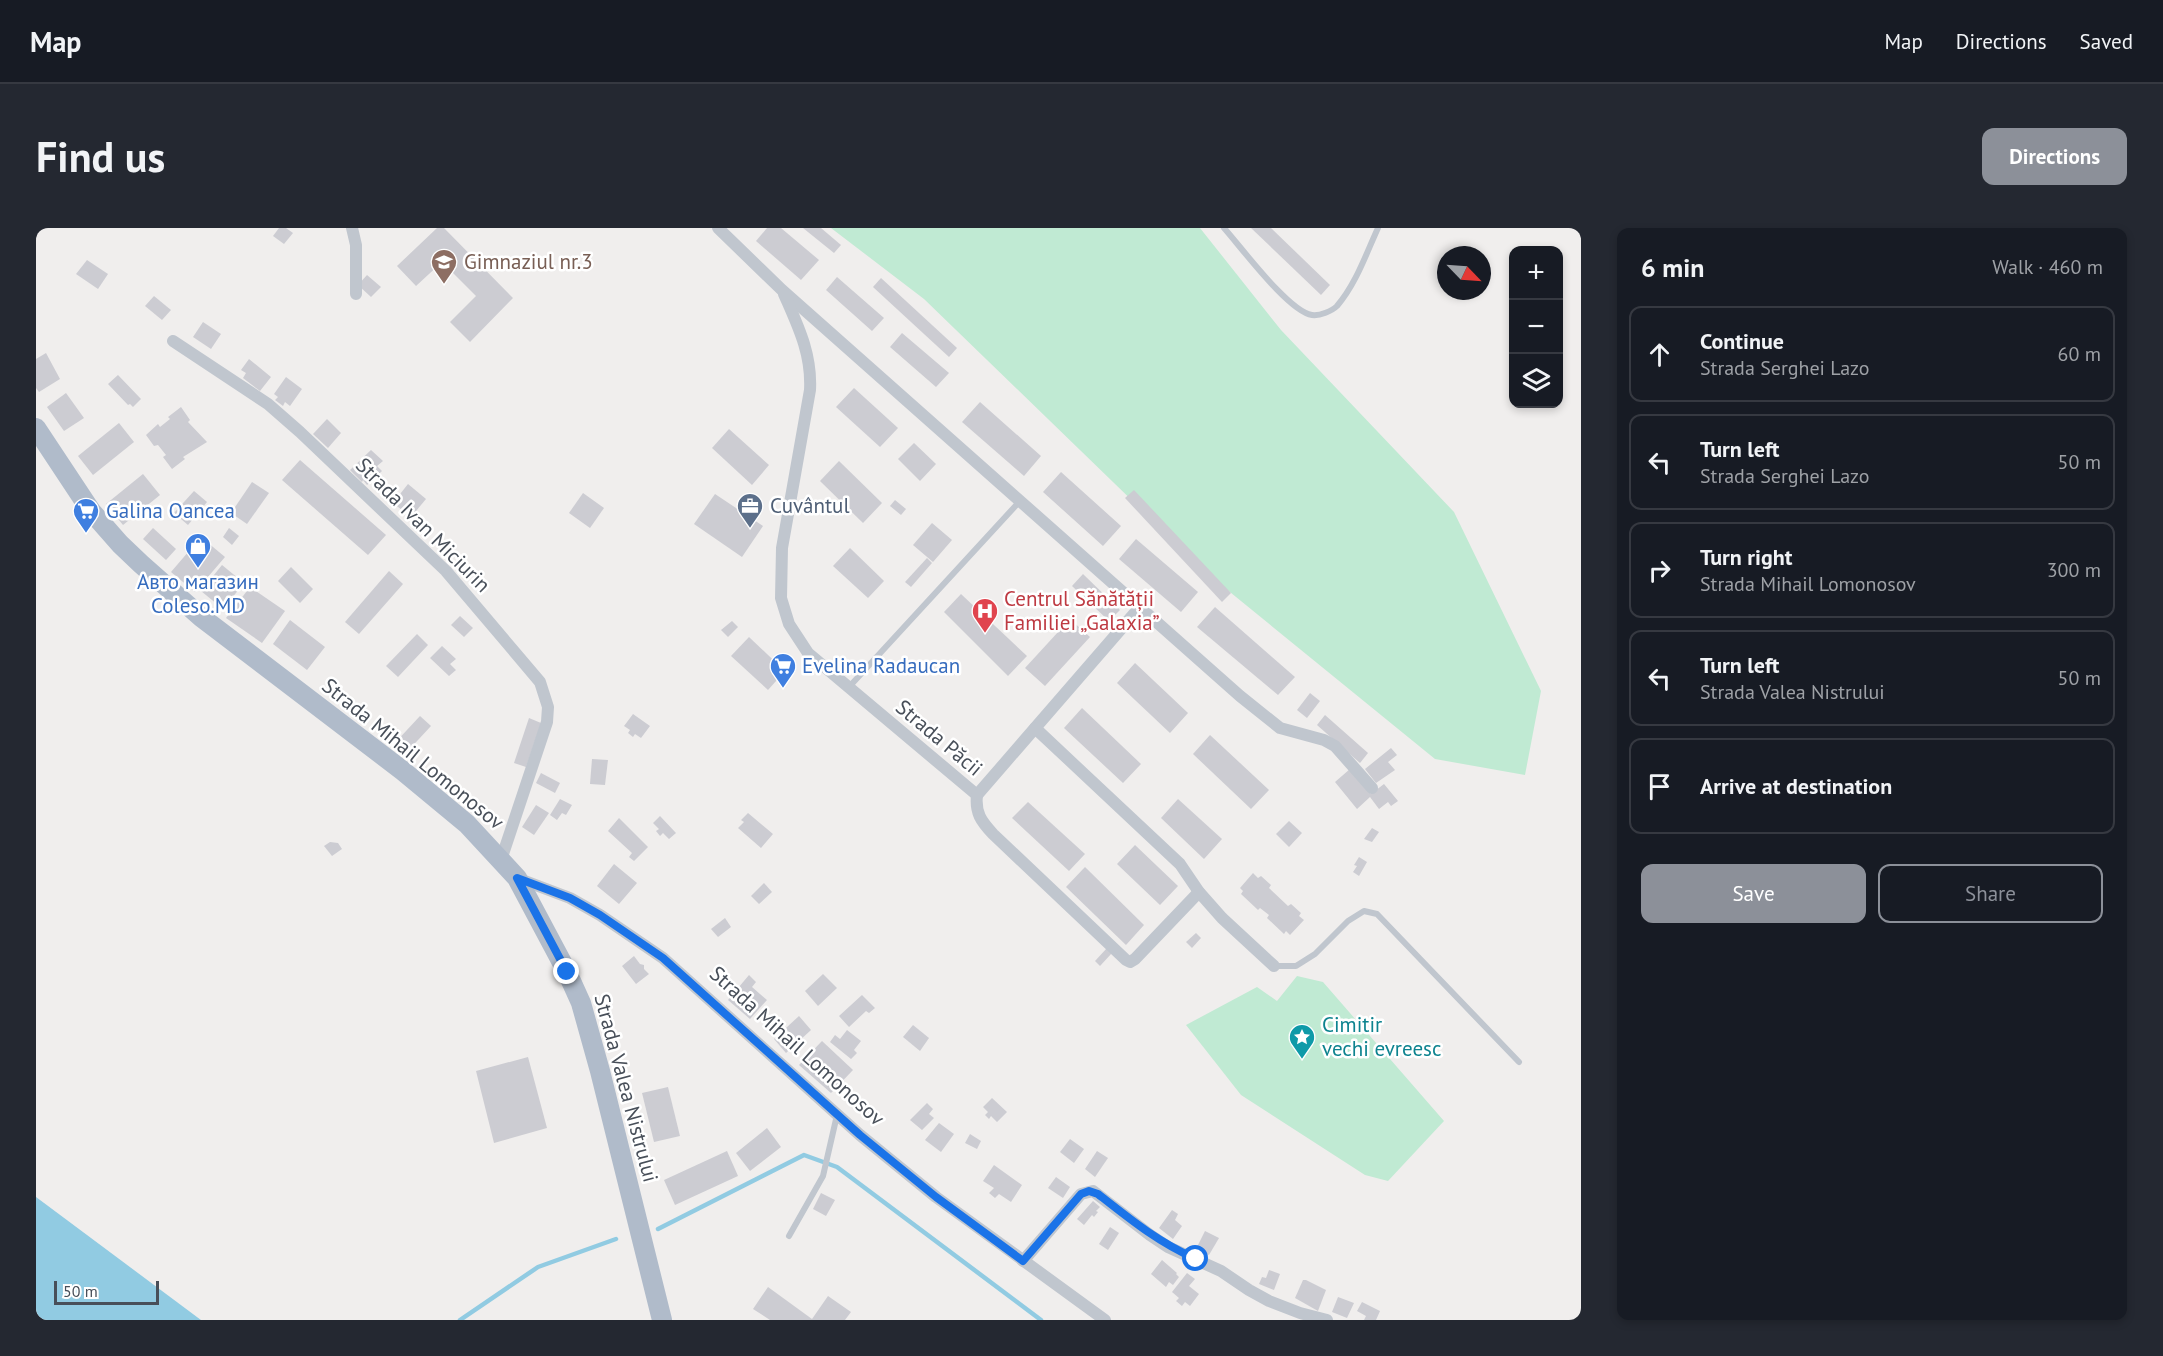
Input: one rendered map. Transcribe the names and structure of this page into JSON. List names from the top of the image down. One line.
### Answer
{"streets":{"main road":["Strada Mihail Lomonosov","Strada Valea Nistrului"],"street":["Strada Ivan Miciurin","Strada Păcii"]},"crossings":[["Strada Ivan Miciurin","Strada Mihail Lomonosov"],["Strada Mihail Lomonosov","Strada Valea Nistrului"]],"places":{"school or university":["Gimnaziul nr.3"],"office":["Cuvântul"],"supermarket":["Galina Oancea","Evelina Radaucan"],"shop":["Авто магазин Coleso.MD"],"hospital":["Centrul Sănătății Familiei „Galaxia”"],"place":["Cimitir vechi evreesc"]},"scale_bar":"50 m","north":"bottom right","page":{"header":"Map","nav":["Map","Directions","Saved"],"buttons":["Directions",["Save","Share"]],"title":"Find us","heading":["6 min","Walk · 460 m"],"map_buttons":["+","−"],"list":[["Continue","Strada Serghei Lazo","60 m"],["Turn left","Strada Serghei Lazo","50 m"],["Turn right","Strada Mihail Lomonosov","300 m"],["Turn left","Strada Valea Nistrului","50 m"],"Arrive at destination"],"scale":"50 m"}}
